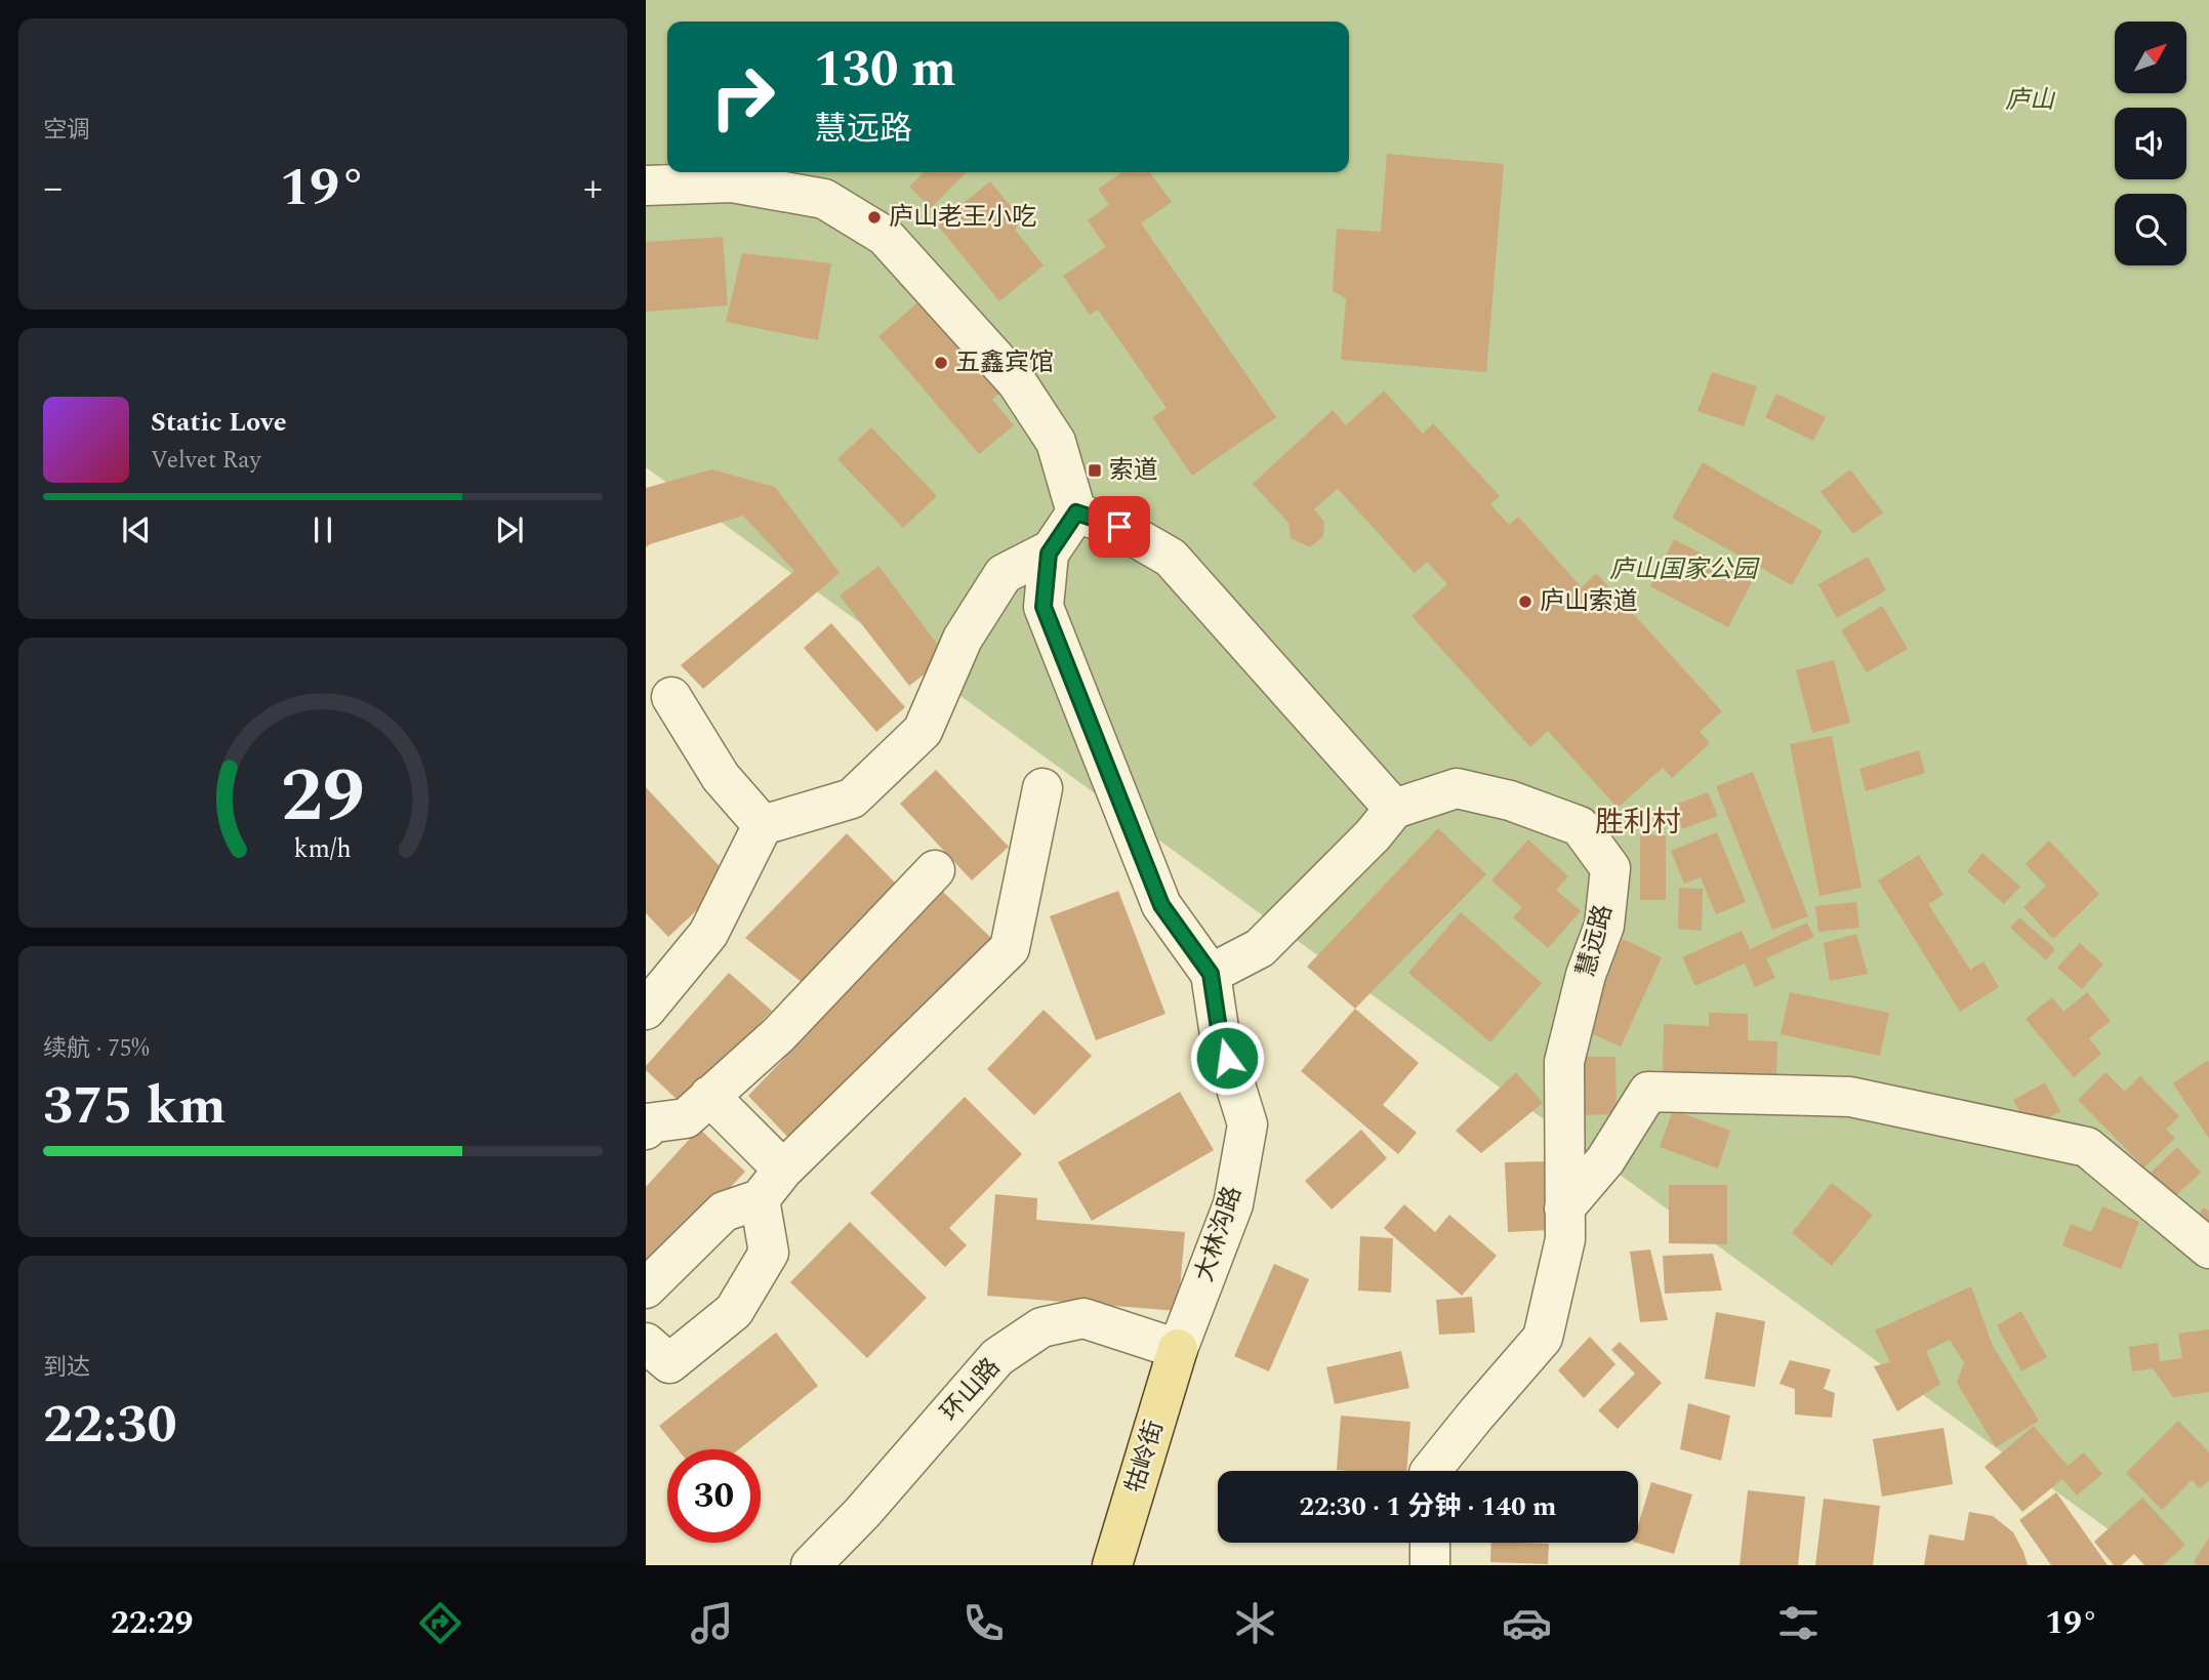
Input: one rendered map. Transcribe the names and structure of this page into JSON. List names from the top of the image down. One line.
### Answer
{"streets":{"main road":["牯岭街"],"street":["慧远路","大林沟路","环山路"]},"crossings":[["大林沟路","环山路"],["大林沟路","牯岭街"],["环山路","牯岭街"]],"districts":["胜利村"],"parks":["庐山","庐山国家公园"],"places":{"other":["庐山老王小吃","五鑫宾馆","庐山索道"],"transit":["索道"]},"north":"top right","page":{"tile":["空调",["续航 · 75%","375 km"],["到达","22:30"]],"turn":["130 m","慧远路"],"heat":["−","19°","+"],"song":["Static Love","Velvet Ray"],"limit":"30","trip":"22:30 · 1 分钟 · 140 m","tabs":["22:29","19°"],"gauge":["29","km/h"]}}
